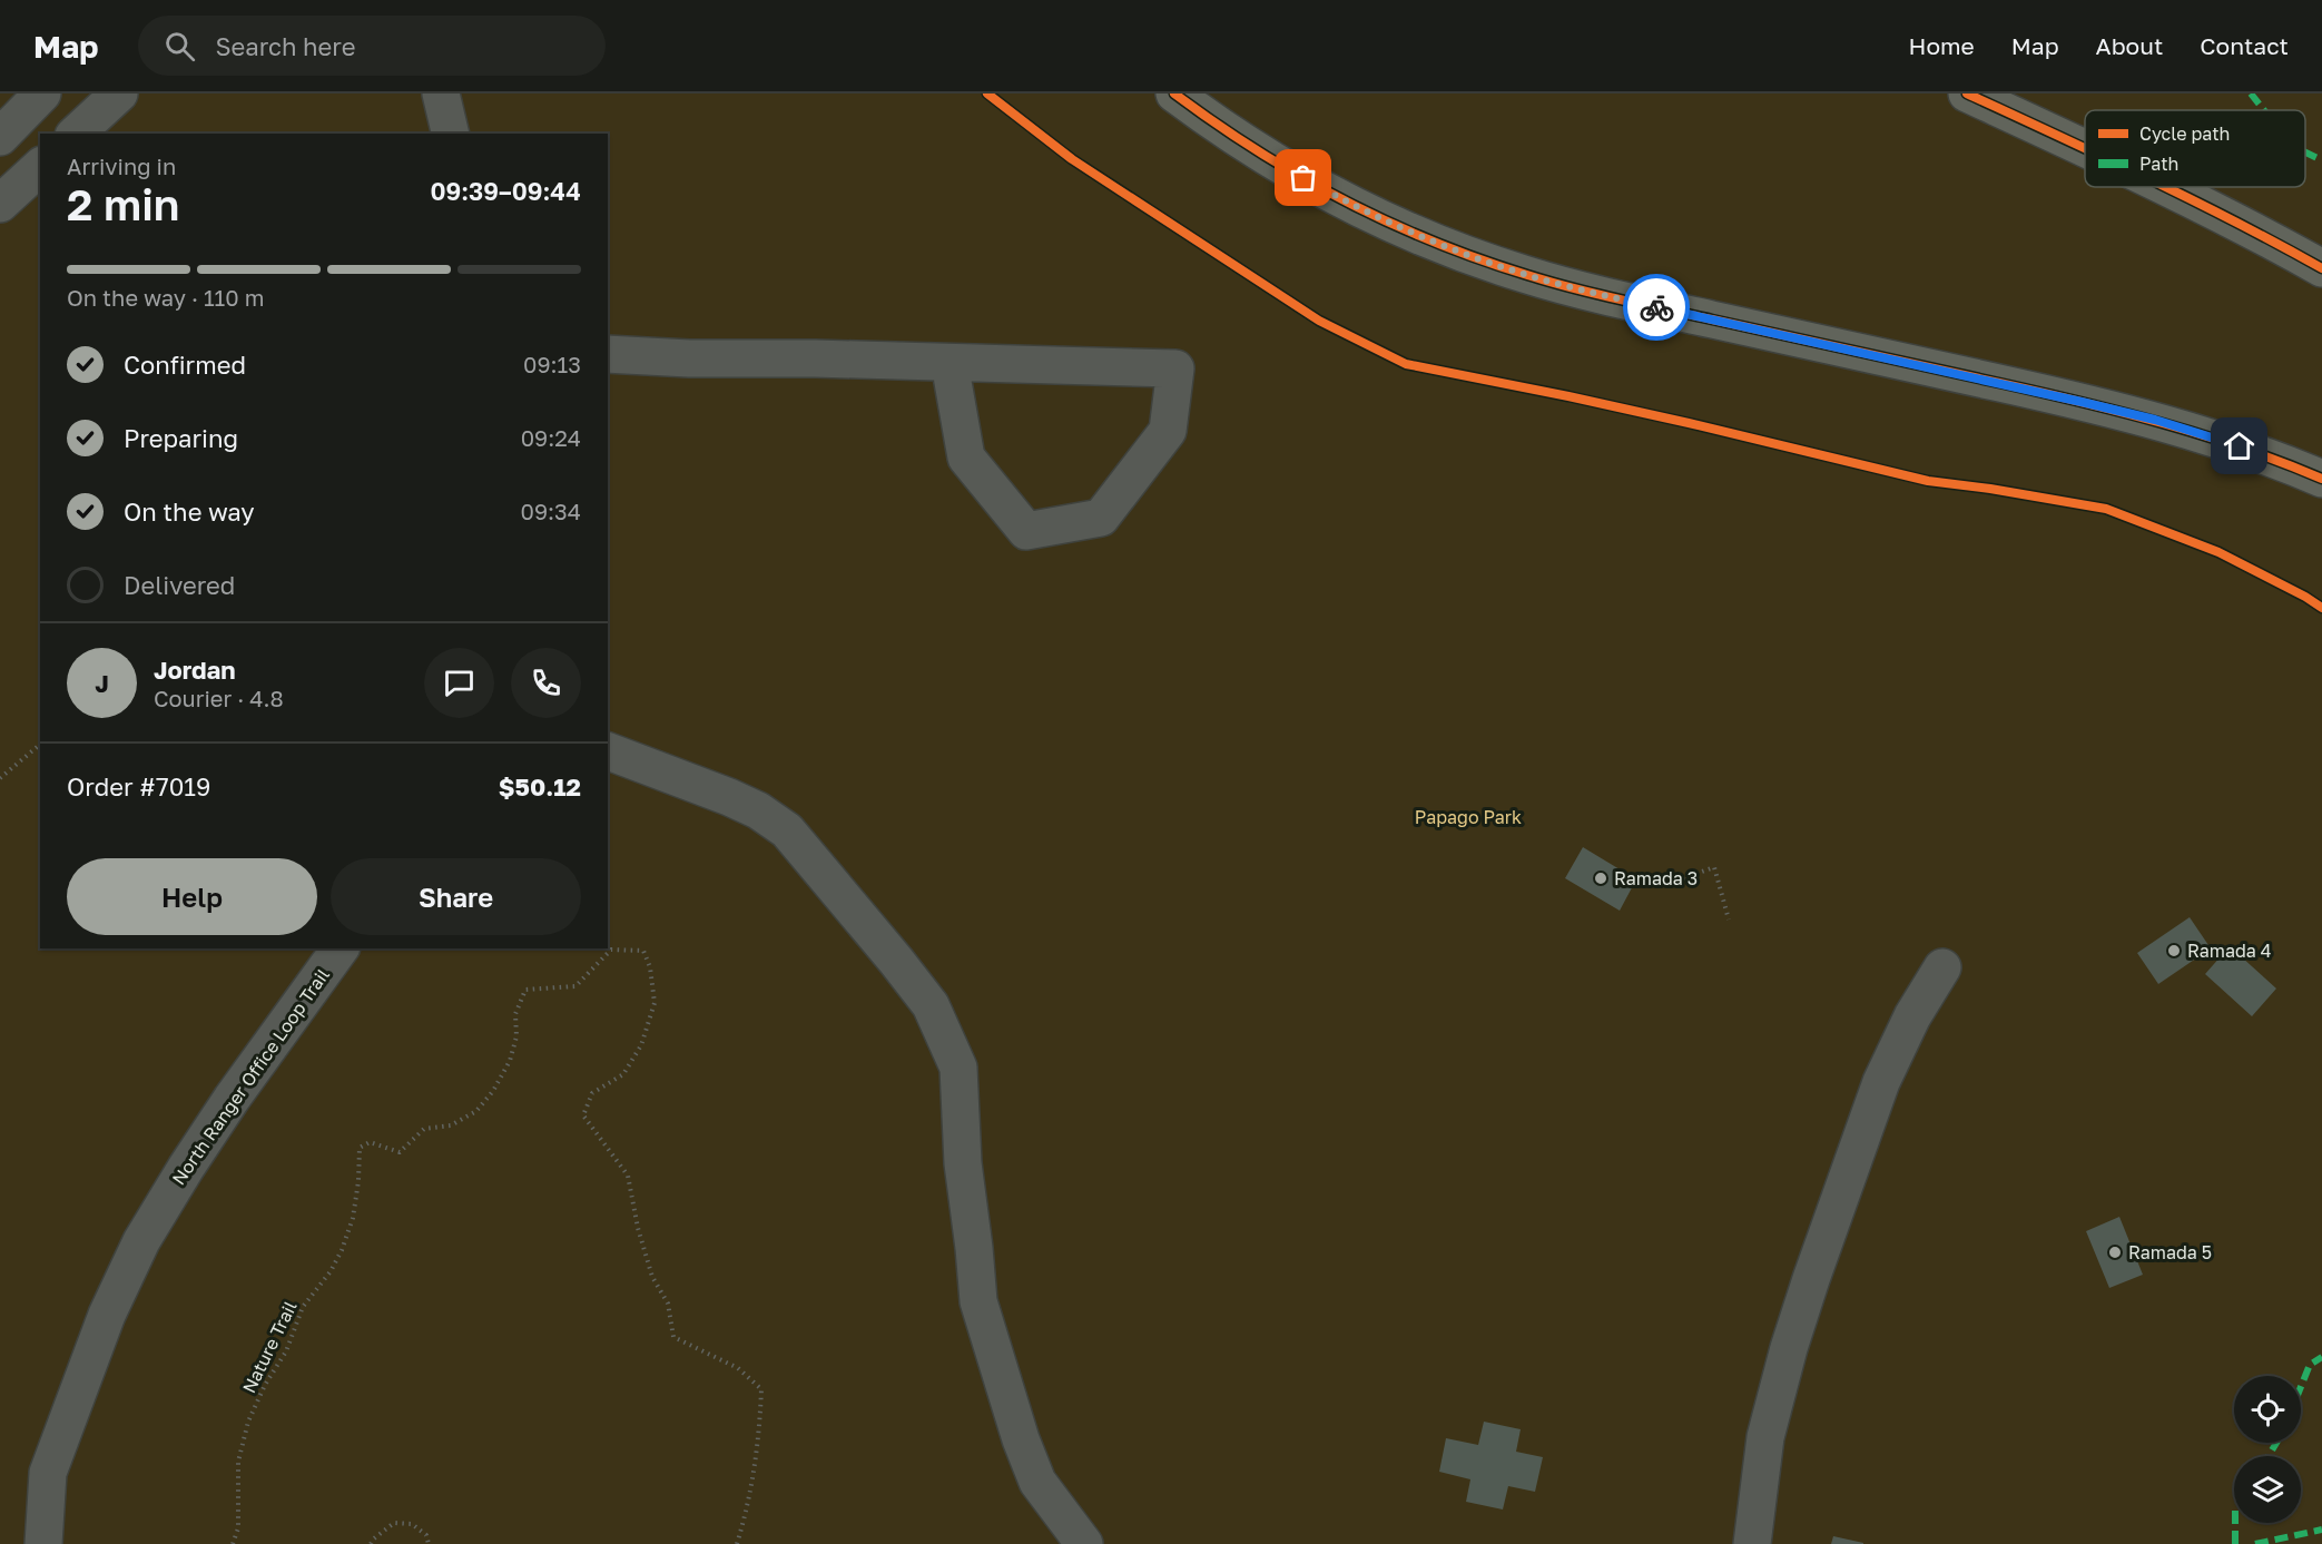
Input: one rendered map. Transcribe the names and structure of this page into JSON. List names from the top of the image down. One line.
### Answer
{"streets":{"street":["North Ranger Office Loop Trail"],"path":["Nature Trail"]},"parks":["Papago Park"],"places":["Ramada 3","Ramada 4","Ramada 5"],"legend":["Cycle path","Path"],"page":{"header":"Map","search":"Search here","nav":["Home","Map","About","Contact"],"heading":["2 min","Arriving in","09:39–09:44"],"panel":["Jordan","Courier · 4.8","Order #7019","$50.12"],"bar":"On the way · 110 m","list":[["Confirmed","09:13"],["Preparing","09:24"],["On the way","09:34"],"Delivered"],"round":"J","buttons":["Help","Share"]}}
